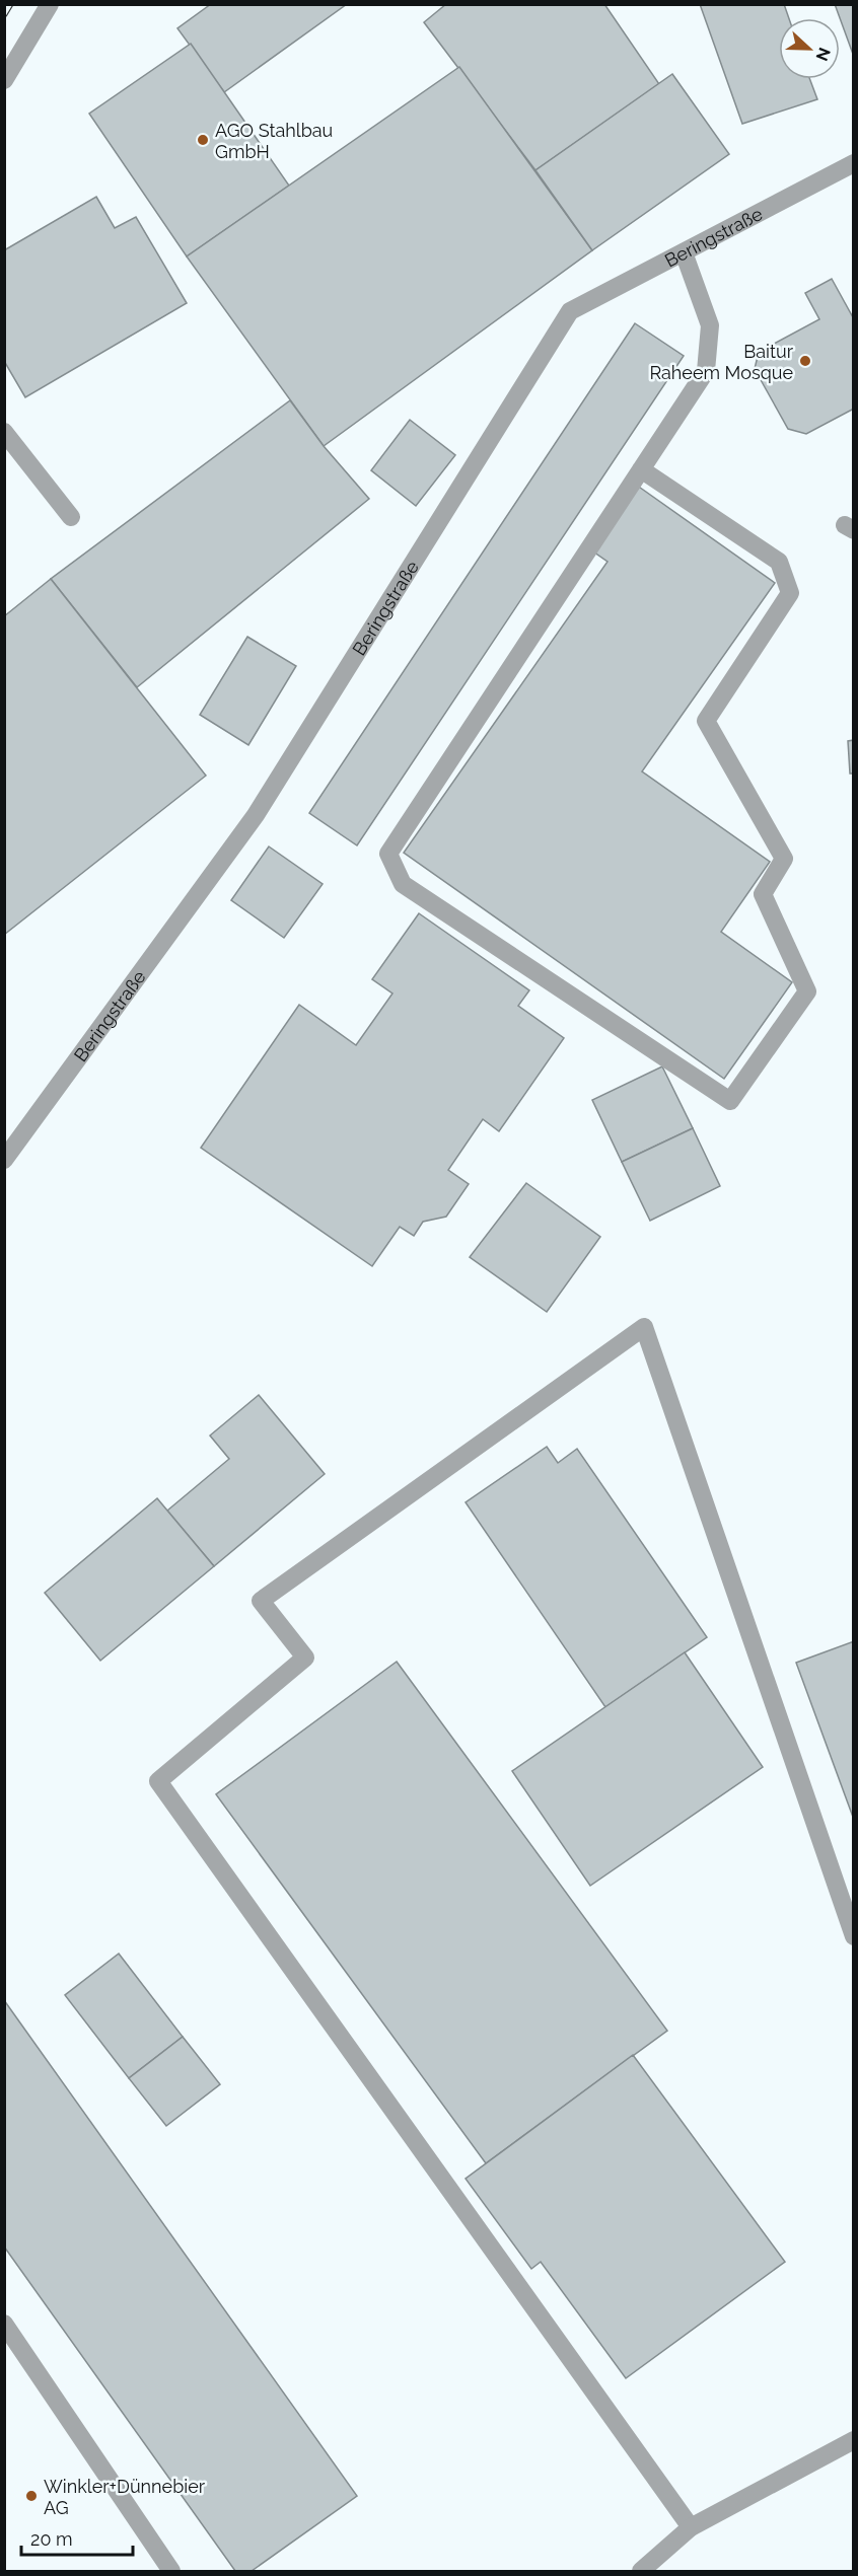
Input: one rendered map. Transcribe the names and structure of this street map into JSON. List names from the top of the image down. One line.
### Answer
{"streets":{"street":["Beringstraße"]},"places":["AGO Stahlbau GmbH","Baitur Raheem Mosque","Winkler+Dünnebier AG"],"scale_bar":"20 m","north":"right"}
